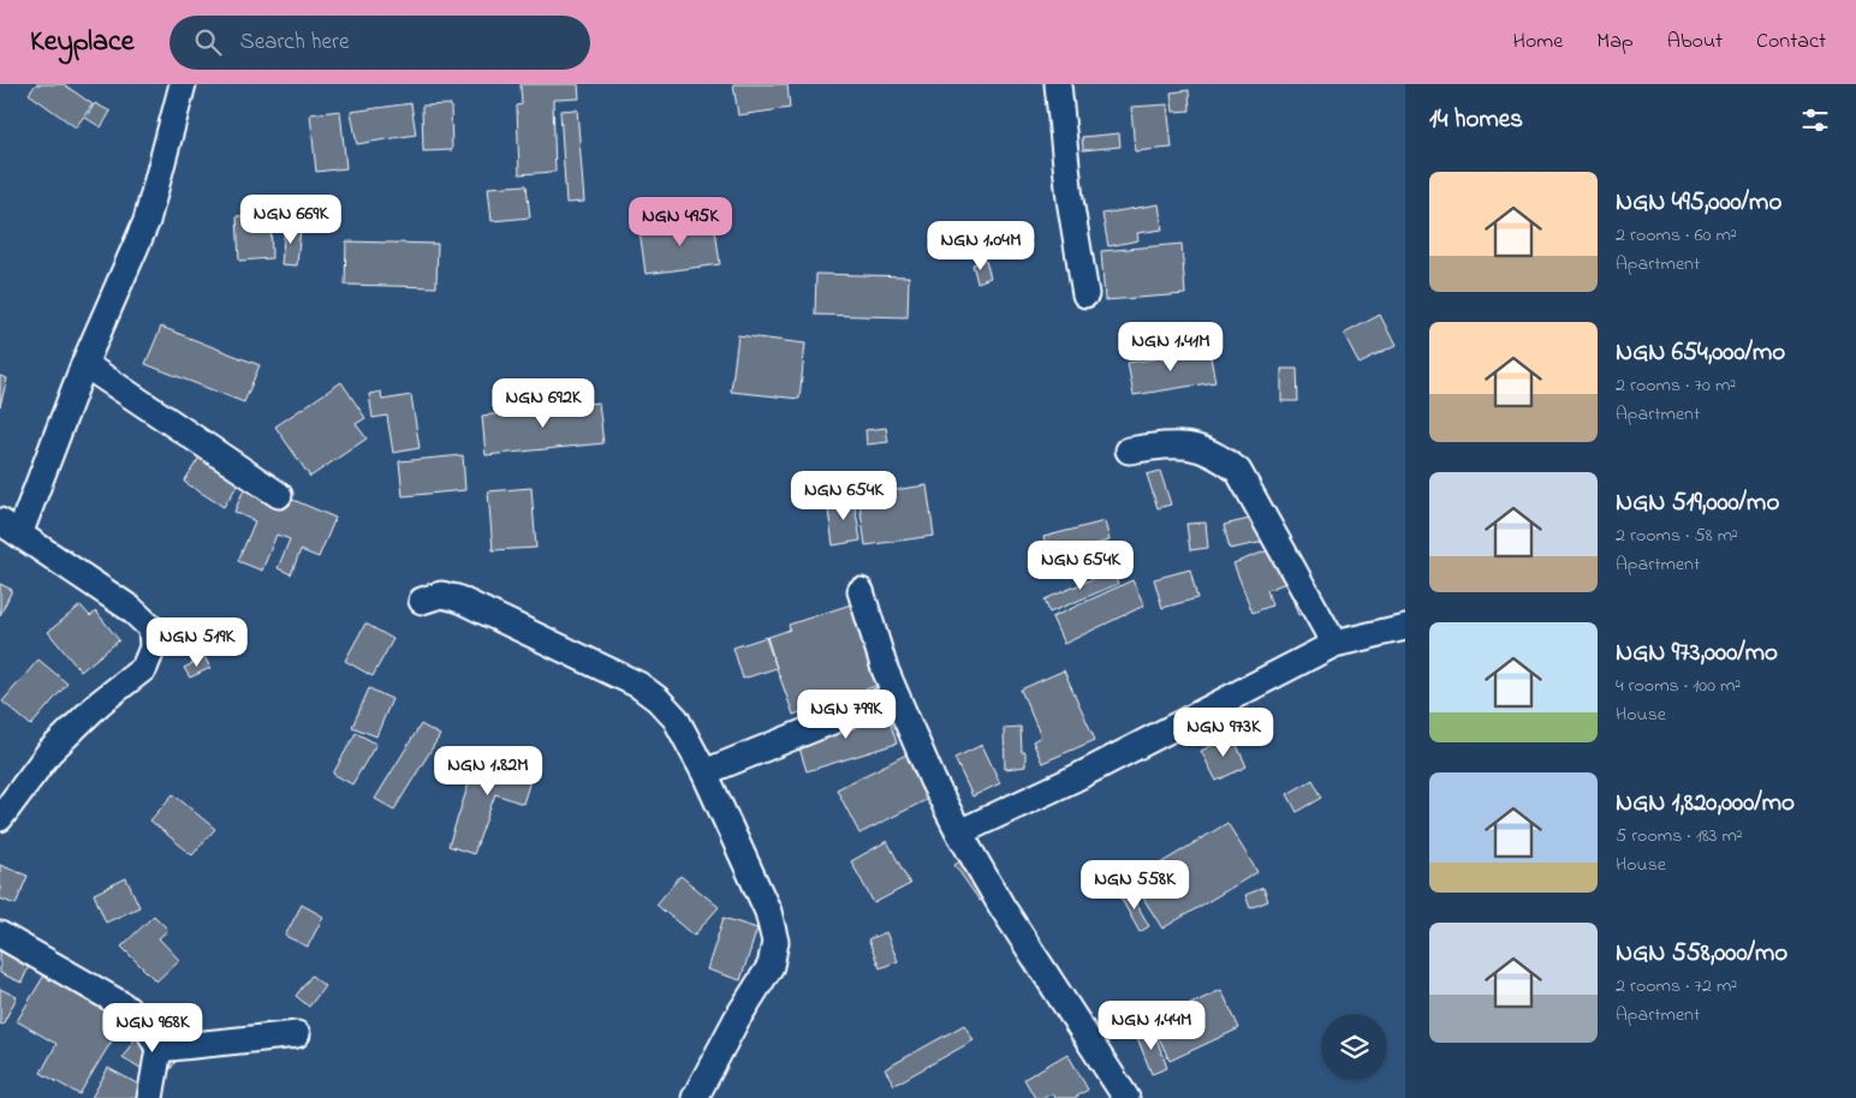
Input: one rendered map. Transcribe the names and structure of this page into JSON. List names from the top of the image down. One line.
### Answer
{"page":{"header":"Keyplace","search":"Search here","nav":["Home","Map","About","Contact"],"heading":"14 homes","list":[{"name":"NGN 495,000/mo","note":"2 rooms · 60 m² · Apartment"},{"name":"NGN 654,000/mo","note":"2 rooms · 70 m² · Apartment"},{"name":"NGN 519,000/mo","note":"2 rooms · 58 m² · Apartment"},{"name":"NGN 973,000/mo","note":"4 rooms · 100 m² · House"},{"name":"NGN 1,820,000/mo","note":"5 rooms · 183 m² · House"},{"name":"NGN 558,000/mo","note":"2 rooms · 72 m² · Apartment"}],"price":["NGN 669K","NGN 495K","NGN 1.04M","NGN 1.41M","NGN 692K","NGN 654K","NGN 654K","NGN 519K","NGN 799K","NGN 973K","NGN 1.82M","NGN 558K","NGN 1.44M","NGN 968K"]}}
